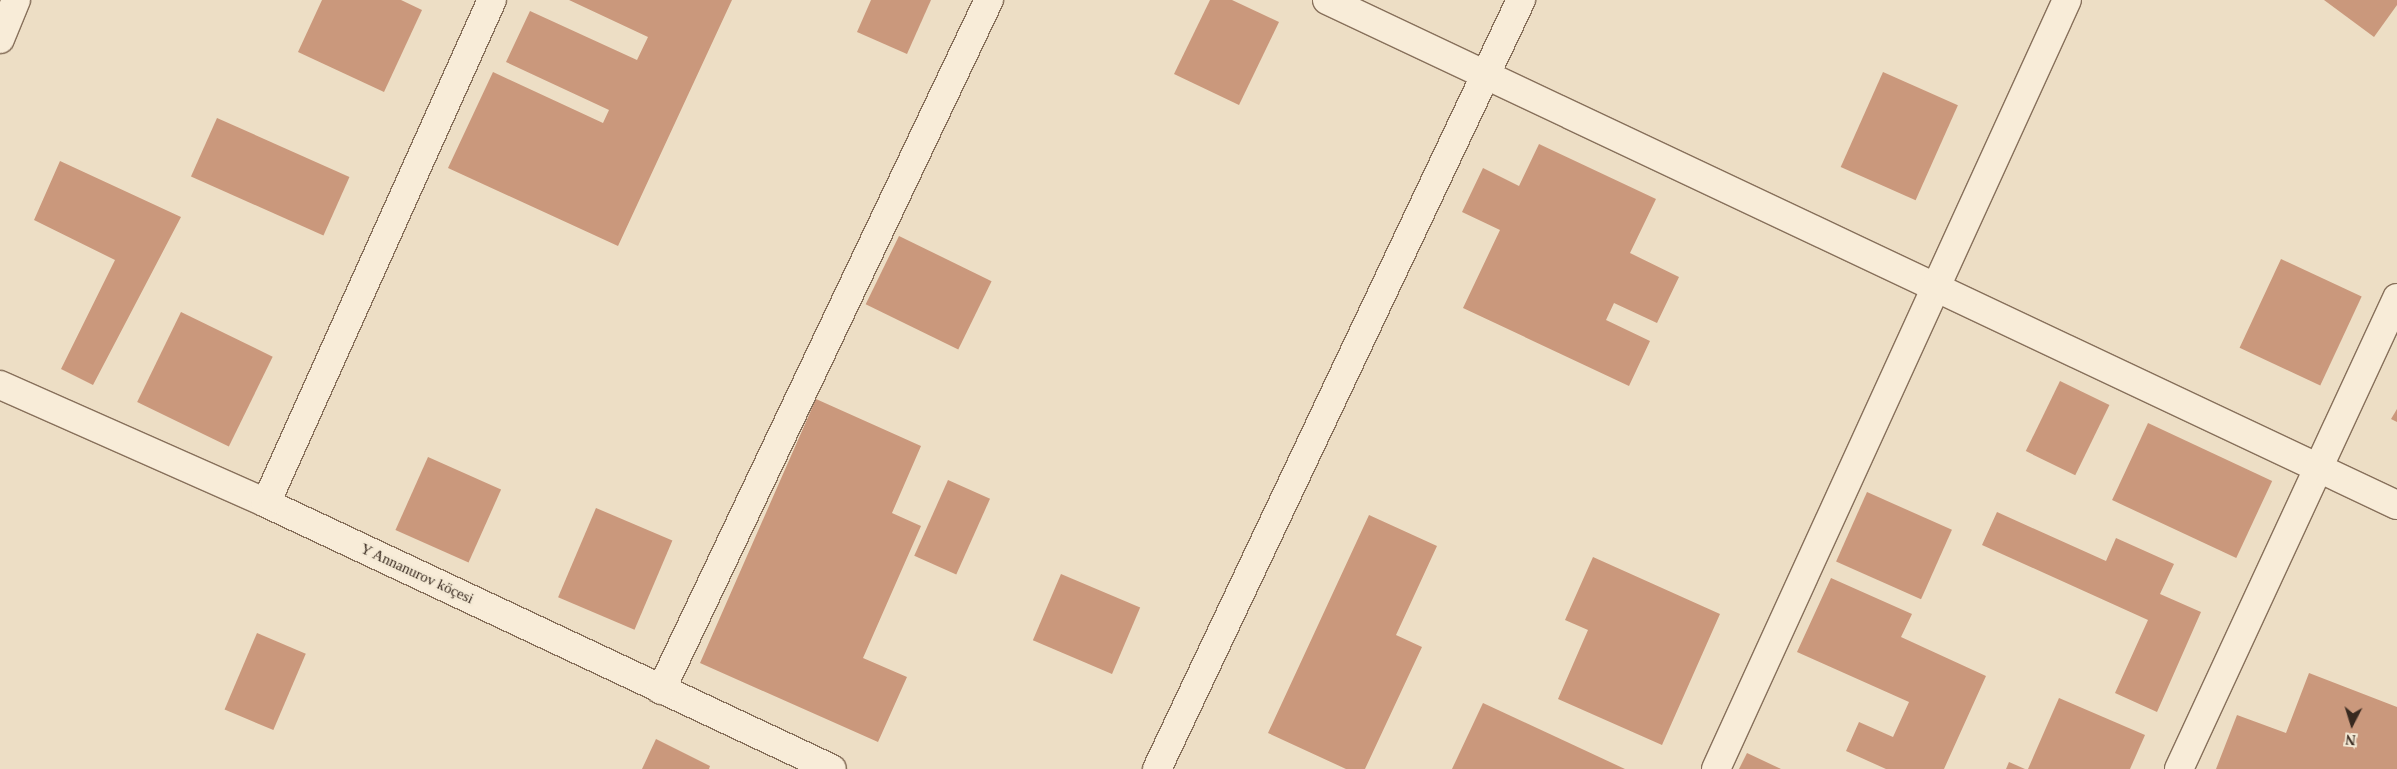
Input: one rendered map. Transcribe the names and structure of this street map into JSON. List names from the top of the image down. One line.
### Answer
{"streets":{"street":["Y Annanurov köçesi"]},"north":"bottom"}
